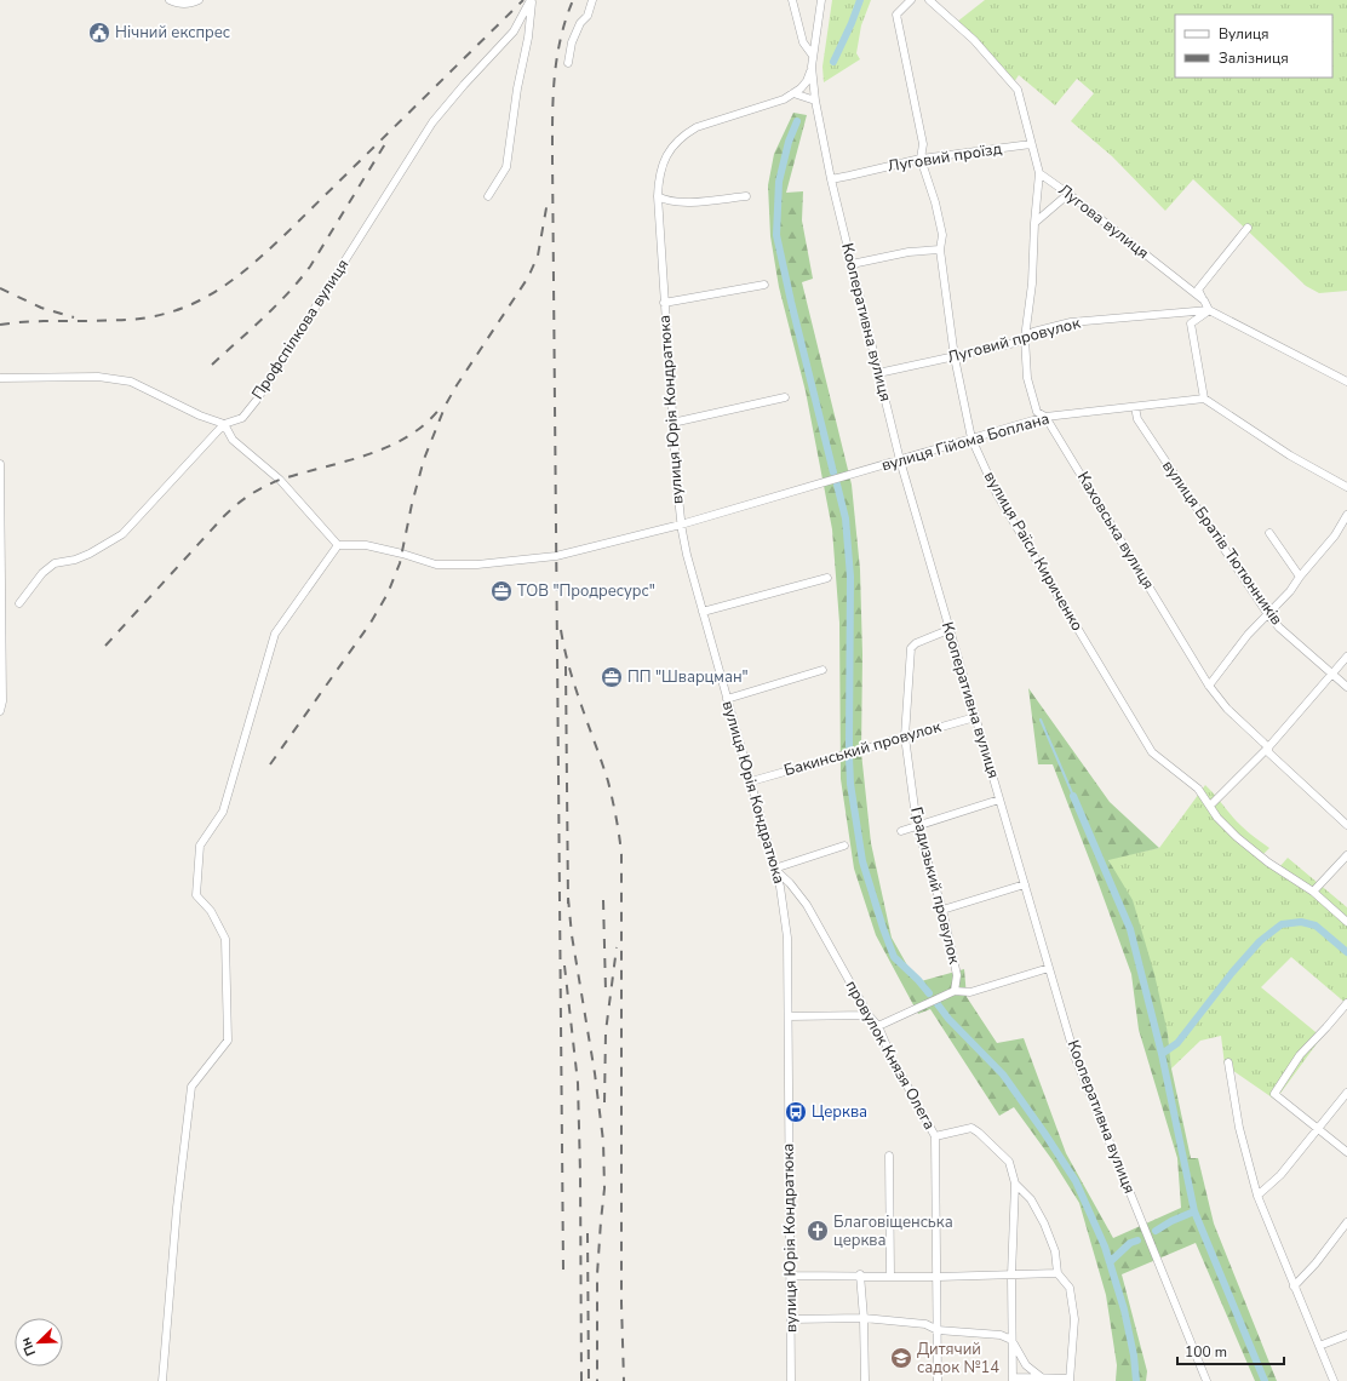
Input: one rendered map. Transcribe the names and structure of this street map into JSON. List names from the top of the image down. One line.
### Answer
{"streets":{"street":["Луговий проїзд","Лугова вулиця","Кооперативна вулиця","Профспілкова вулиця","Луговий провулок","вулиця Юрія Кондратюка","вулиця Гійома Боплана","Каховська вулиця","вулиця Братів Тютюнників","вулиця Раїси Кириченко","Бакинський провулок","Градизький провулок","провулок Князя Олега"]},"crossings":[["Луговий проїзд","Кооперативна вулиця"],["Луговий проїзд","вулиця Раїси Кириченко"],["Лугова вулиця","Луговий провулок"],["Лугова вулиця","Каховська вулиця"],["Кооперативна вулиця","Луговий провулок"],["Кооперативна вулиця","вулиця Юрія Кондратюка"],["Кооперативна вулиця","вулиця Гійома Боплана"],["Кооперативна вулиця","Бакинський провулок"],["Кооперативна вулиця","Градизький провулок"],["Луговий провулок","Каховська вулиця"],["Луговий провулок","вулиця Раїси Кириченко"],["вулиця Юрія Кондратюка","вулиця Гійома Боплана"],["вулиця Юрія Кондратюка","Бакинський провулок"],["вулиця Юрія Кондратюка","провулок Князя Олега"],["вулиця Гійома Боплана","Каховська вулиця"],["вулиця Гійома Боплана","вулиця Братів Тютюнників"],["вулиця Гійома Боплана","вулиця Раїси Кириченко"],["Бакинський провулок","Градизький провулок"]],"places":{"public building":["Нічний експрес"],"office":["ТОВ \"Продресурс\"","ПП \"Шварцман\""],"bus stop":["Церква"],"church":["Благовіщенська церква"],"school or university":["Дитячий садок №14"]},"legend":["Вулиця","Залізниця"],"scale_bar":"100 m","north":"bottom left"}
